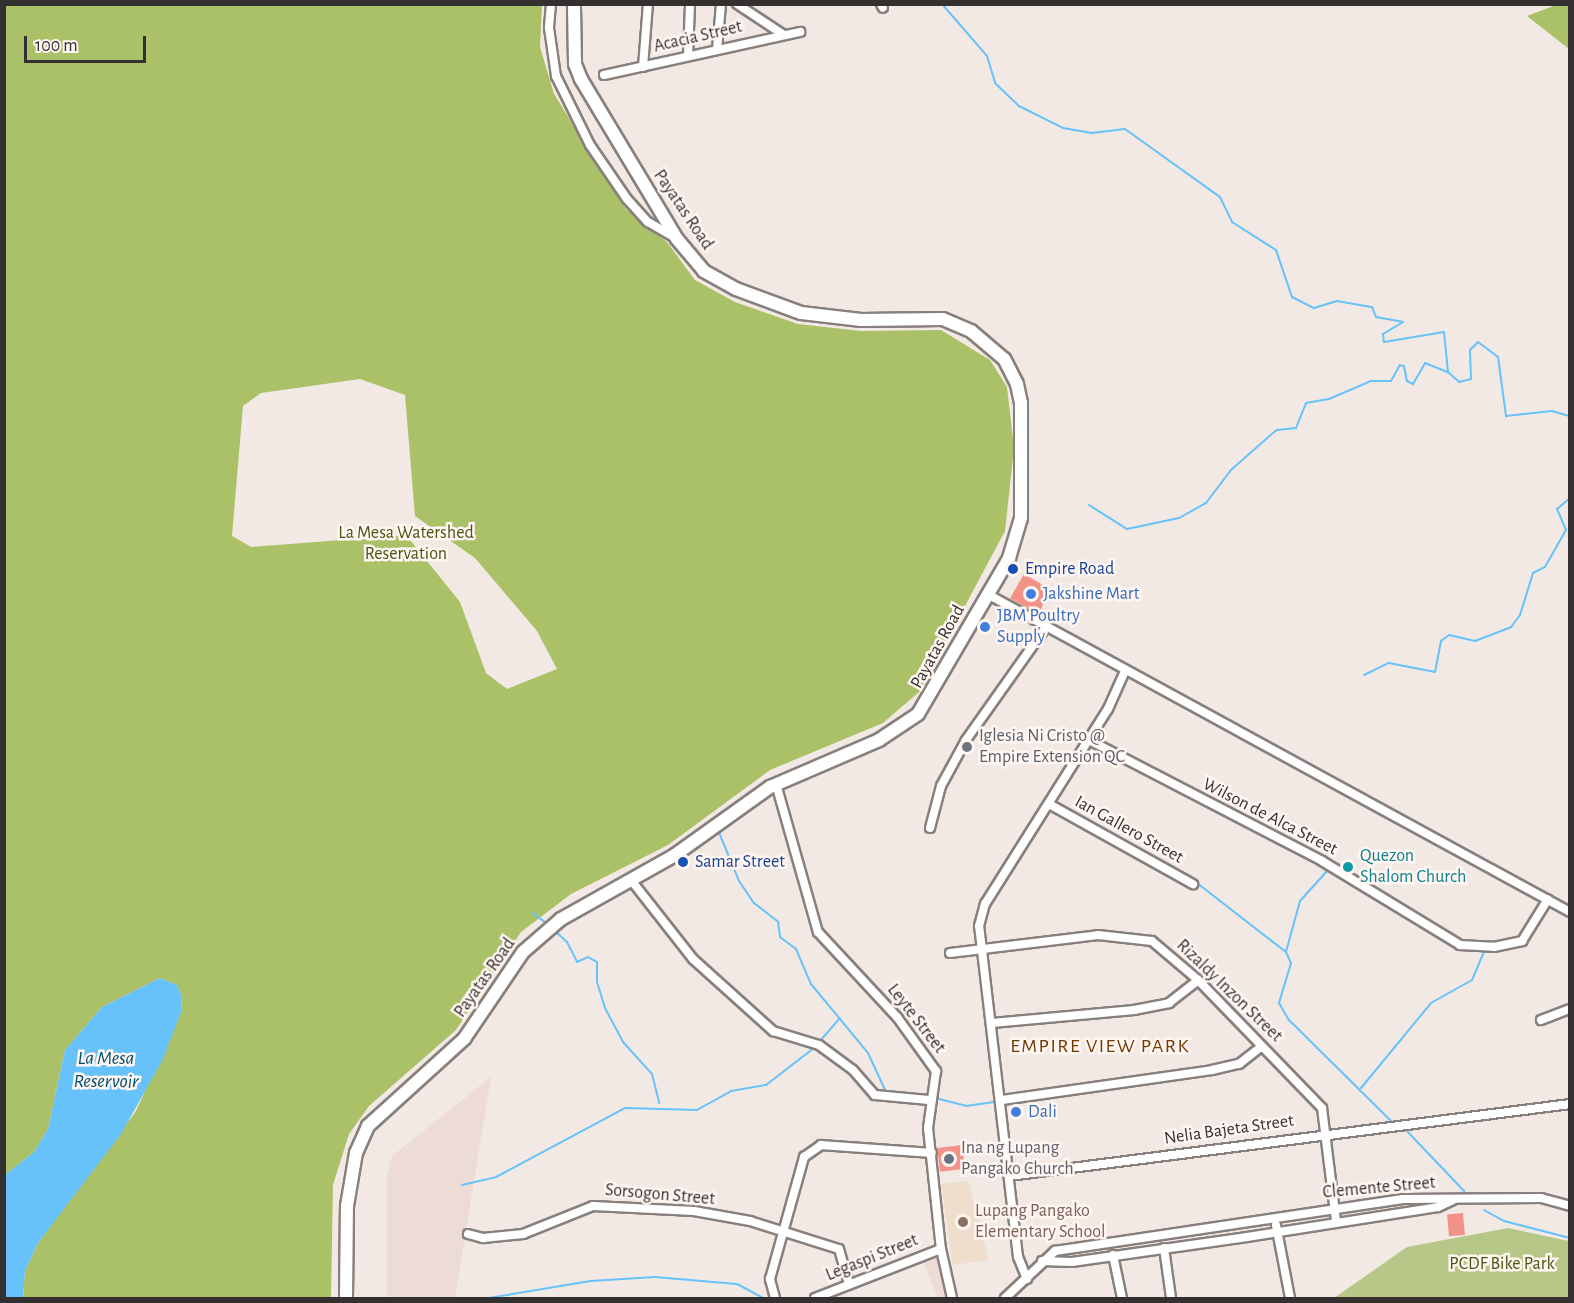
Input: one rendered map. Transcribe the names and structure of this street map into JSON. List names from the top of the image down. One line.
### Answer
{"streets":{"main road":["Payatas Road"],"street":["Acacia Street","Wilson de Alca Street","Ian Gallero Street","Rizaldy Inzon Street","Leyte Street","Nelia Bajeta Street","Clemente Street","Sorsogon Street","Legaspi Street"]},"crossings":[["Payatas Road","Leyte Street"],["Rizaldy Inzon Street","Nelia Bajeta Street"],["Rizaldy Inzon Street","Clemente Street"],["Leyte Street","Legaspi Street"],["Sorsogon Street","Legaspi Street"]],"districts":["EMPIRE VIEW PARK"],"water":["La Mesa Reservoir"],"parks":["La Mesa Watershed Reservation","PCDF Bike Park"],"places":["Empire Road","Jakshine Mart","JBM Poultry Supply","Iglesia Ni Cristo @ Empire Extension QC","Samar Street","Quezon Shalom Church","Dali","Ina ng Lupang Pangako Church","Lupang Pangako Elementary School"],"scale_bar":"100 m"}
